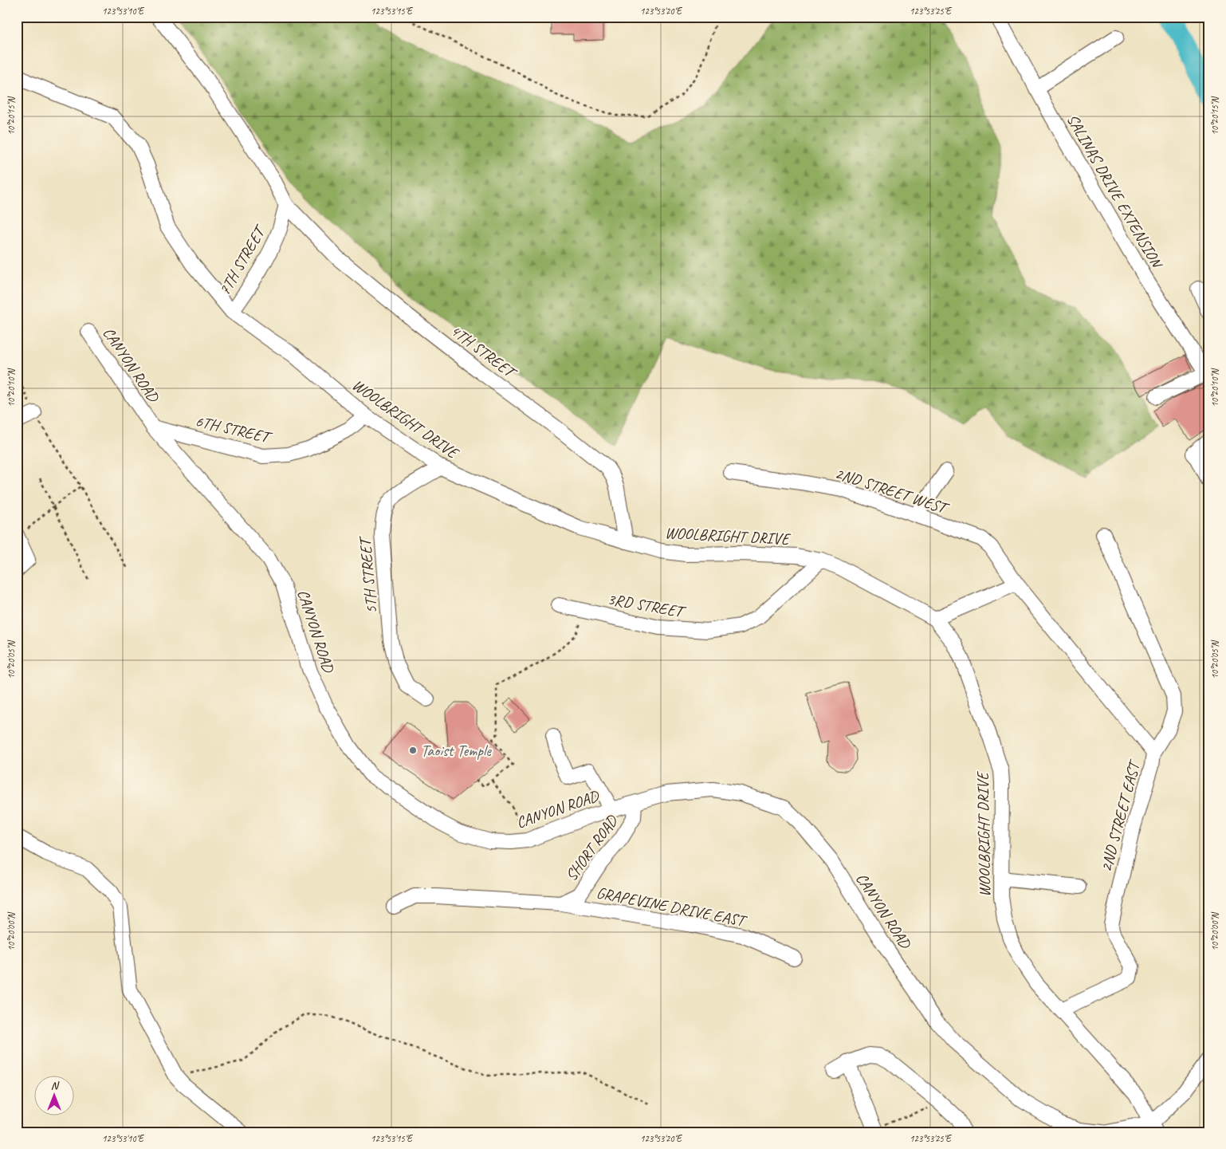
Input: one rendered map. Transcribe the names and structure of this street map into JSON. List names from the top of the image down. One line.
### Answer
{"streets":{"street":["SALINAS DRIVE EXTENSION","7TH STREET","4TH STREET","CANYON ROAD","WOOLBRIGHT DRIVE","6TH STREET","2ND STREET WEST","5TH STREET","3RD STREET","2ND STREET EAST","SHORT ROAD","GRAPEVINE DRIVE EAST"]},"crossings":[["7TH STREET","4TH STREET"],["7TH STREET","WOOLBRIGHT DRIVE"],["4TH STREET","WOOLBRIGHT DRIVE"],["CANYON ROAD","6TH STREET"],["CANYON ROAD","SHORT ROAD"],["WOOLBRIGHT DRIVE","6TH STREET"],["WOOLBRIGHT DRIVE","5TH STREET"],["WOOLBRIGHT DRIVE","3RD STREET"],["WOOLBRIGHT DRIVE","2ND STREET EAST"],["2ND STREET WEST","2ND STREET EAST"],["SHORT ROAD","GRAPEVINE DRIVE EAST"]],"places":["Taoist Temple"],"north":"top","coordinates":["123°53'10\"E","123°53'15\"E","123°53'20\"E","123°53'25\"E","10°20'15\"N","10°20'10\"N","10°20'05\"N","10°20'00\"N"]}
